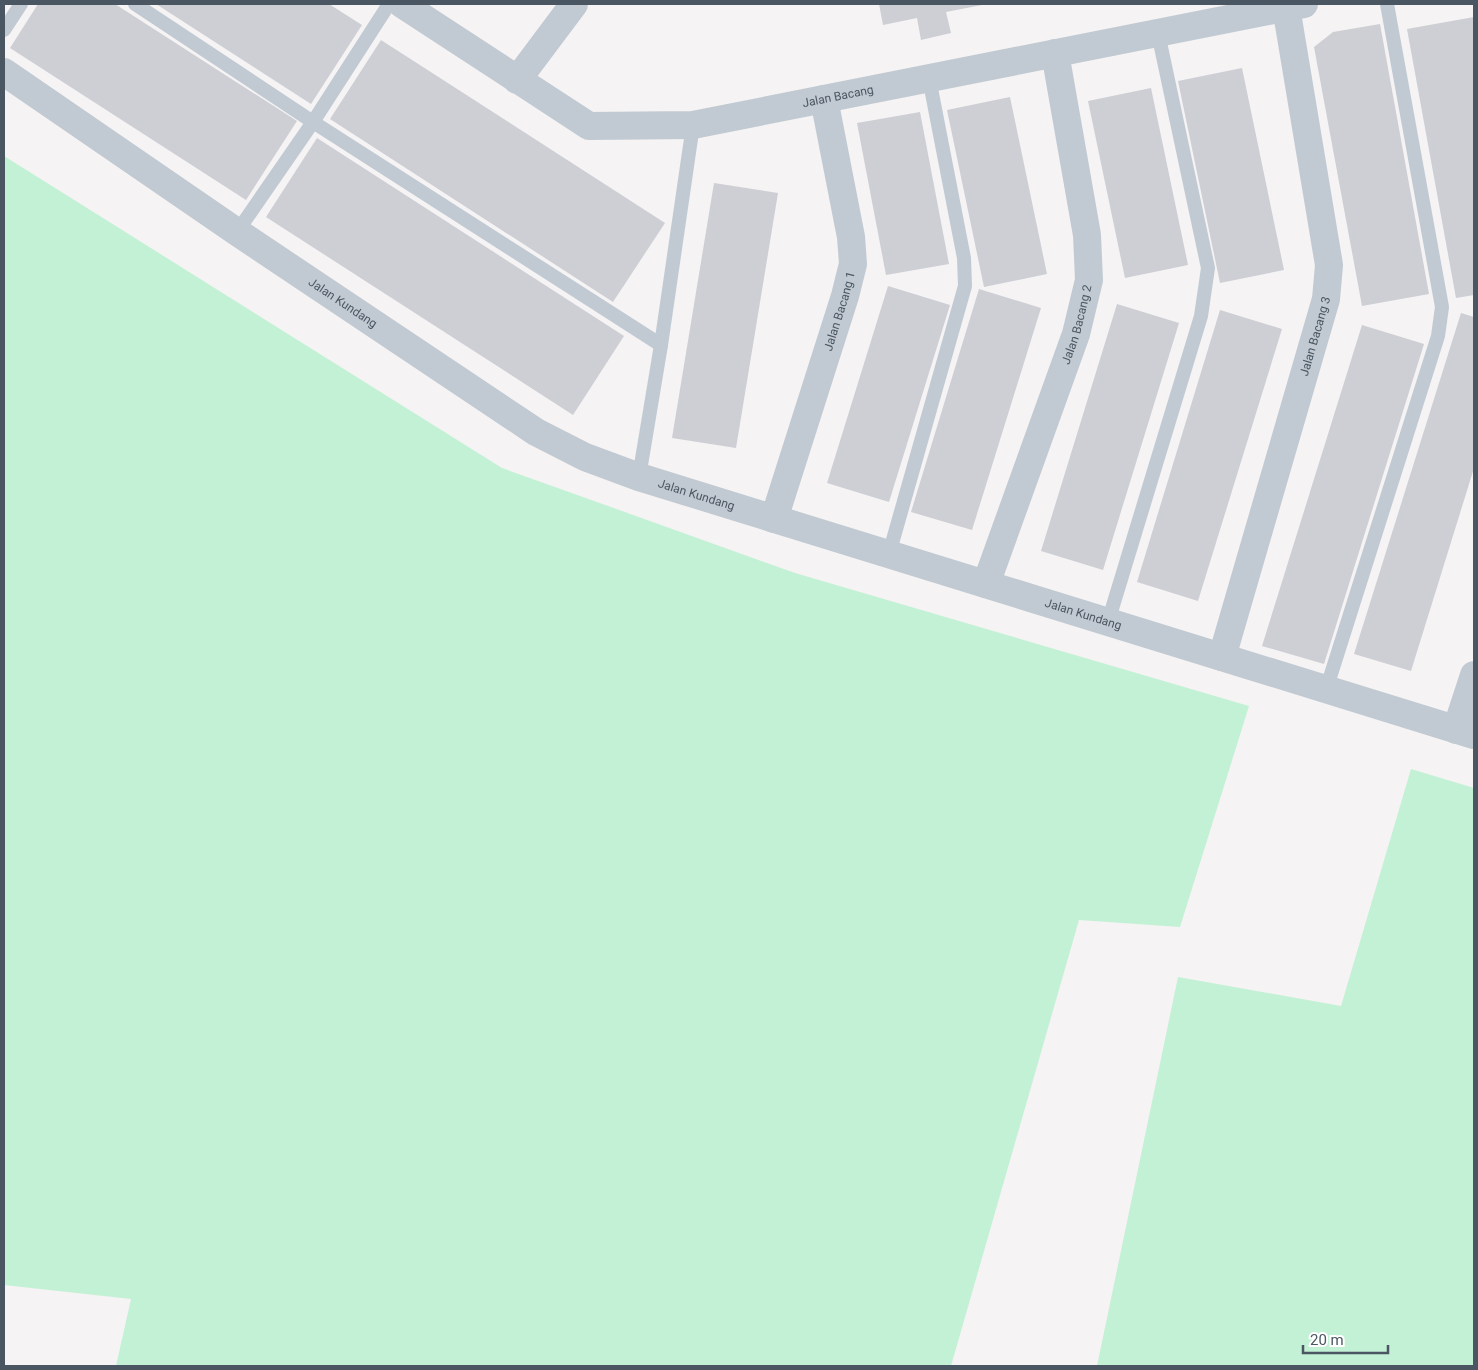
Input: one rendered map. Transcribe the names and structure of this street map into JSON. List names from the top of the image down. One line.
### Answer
{"streets":{"street":["Jalan Bacang","Jalan Kundang","Jalan Bacang 1","Jalan Bacang 2","Jalan Bacang 3"]},"crossings":[["Jalan Bacang","Jalan Bacang 1"],["Jalan Bacang","Jalan Bacang 2"],["Jalan Bacang","Jalan Bacang 3"],["Jalan Kundang","Jalan Bacang 1"],["Jalan Kundang","Jalan Bacang 2"],["Jalan Kundang","Jalan Bacang 3"]],"scale_bar":"20 m"}
